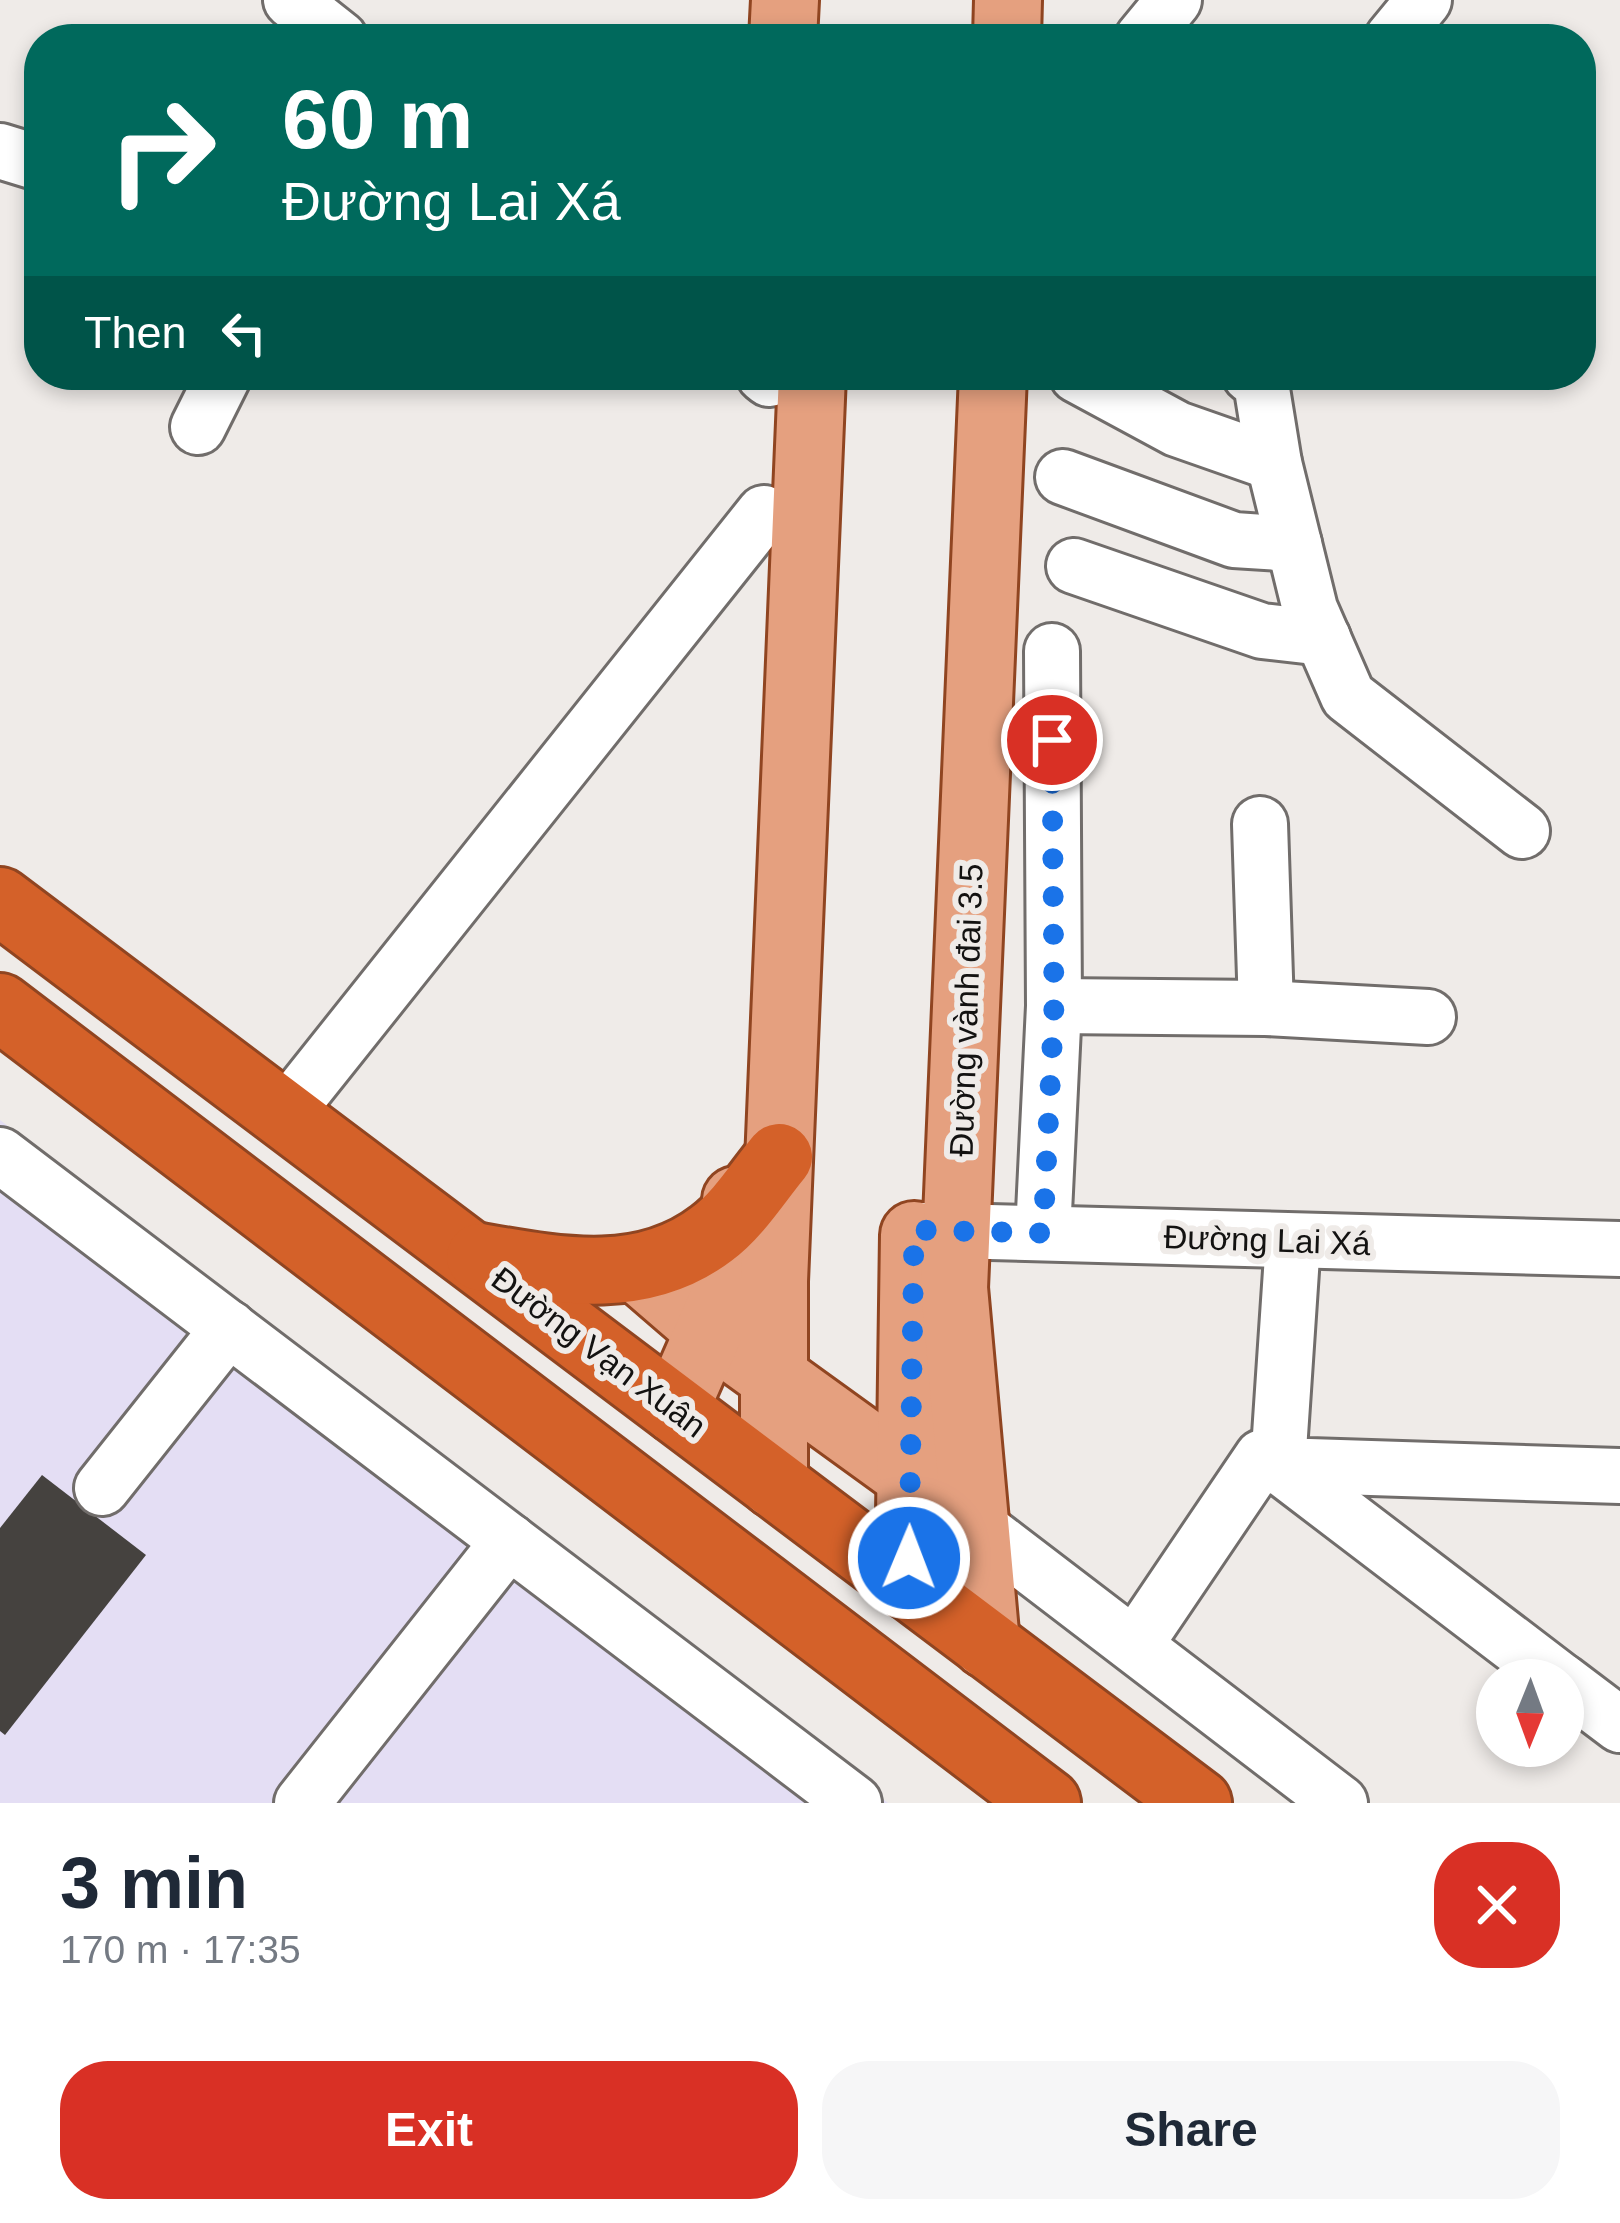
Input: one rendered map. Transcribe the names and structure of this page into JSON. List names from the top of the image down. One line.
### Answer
{"streets":{"highway":["Đường Vạn Xuân"],"main road":["Đường vành đai 3.5"],"street":["Đường Lai Xá"]},"crossings":[["Đường vành đai 3.5","Đường Lai Xá"],["Đường vành đai 3.5","Đường Vạn Xuân"]],"north":"bottom","page":{"turn":["60 m","Đường Lai Xá"],"then":"Then","heading":["3 min","170 m · 17:35"],"buttons":["Exit","Share"]}}
